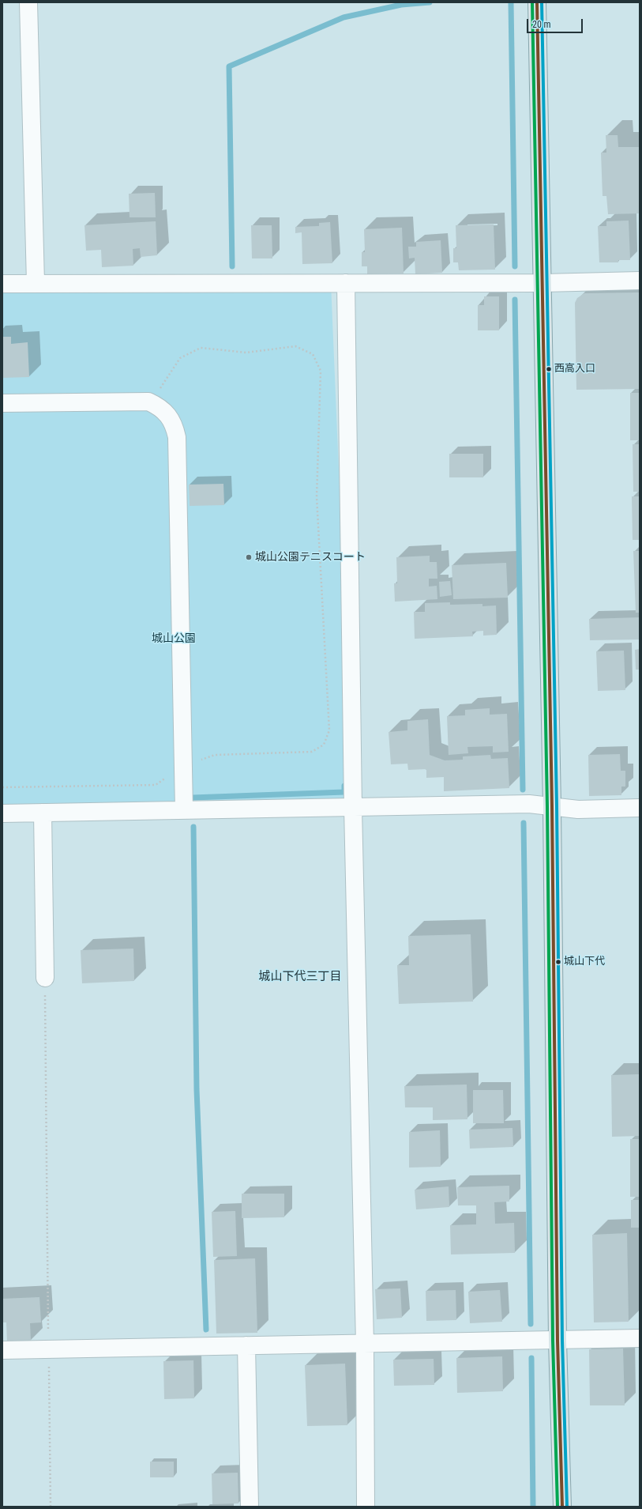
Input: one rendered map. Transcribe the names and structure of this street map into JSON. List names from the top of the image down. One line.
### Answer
{"districts":["城山下代三丁目"],"parks":["城山公園"],"places":["西高入口","城山公園テニスコート","城山下代"],"scale_bar":"20 m"}
